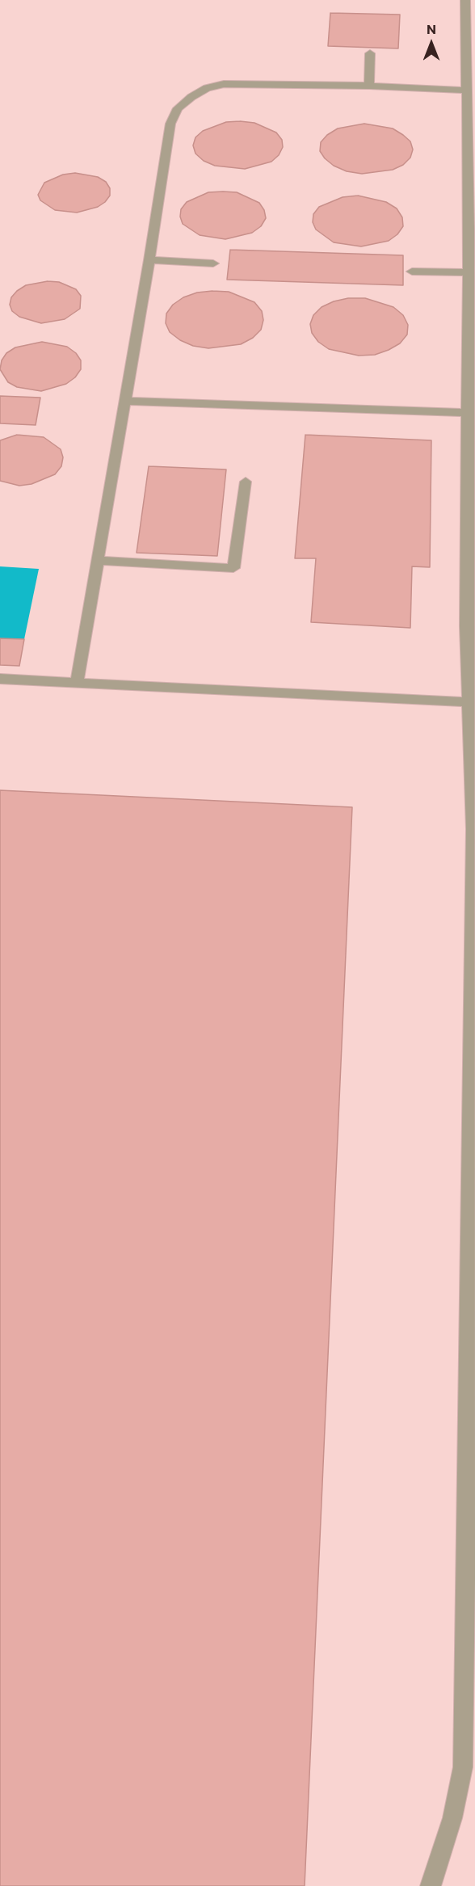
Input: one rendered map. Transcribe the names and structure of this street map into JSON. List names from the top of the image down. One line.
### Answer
{"north":"top"}
